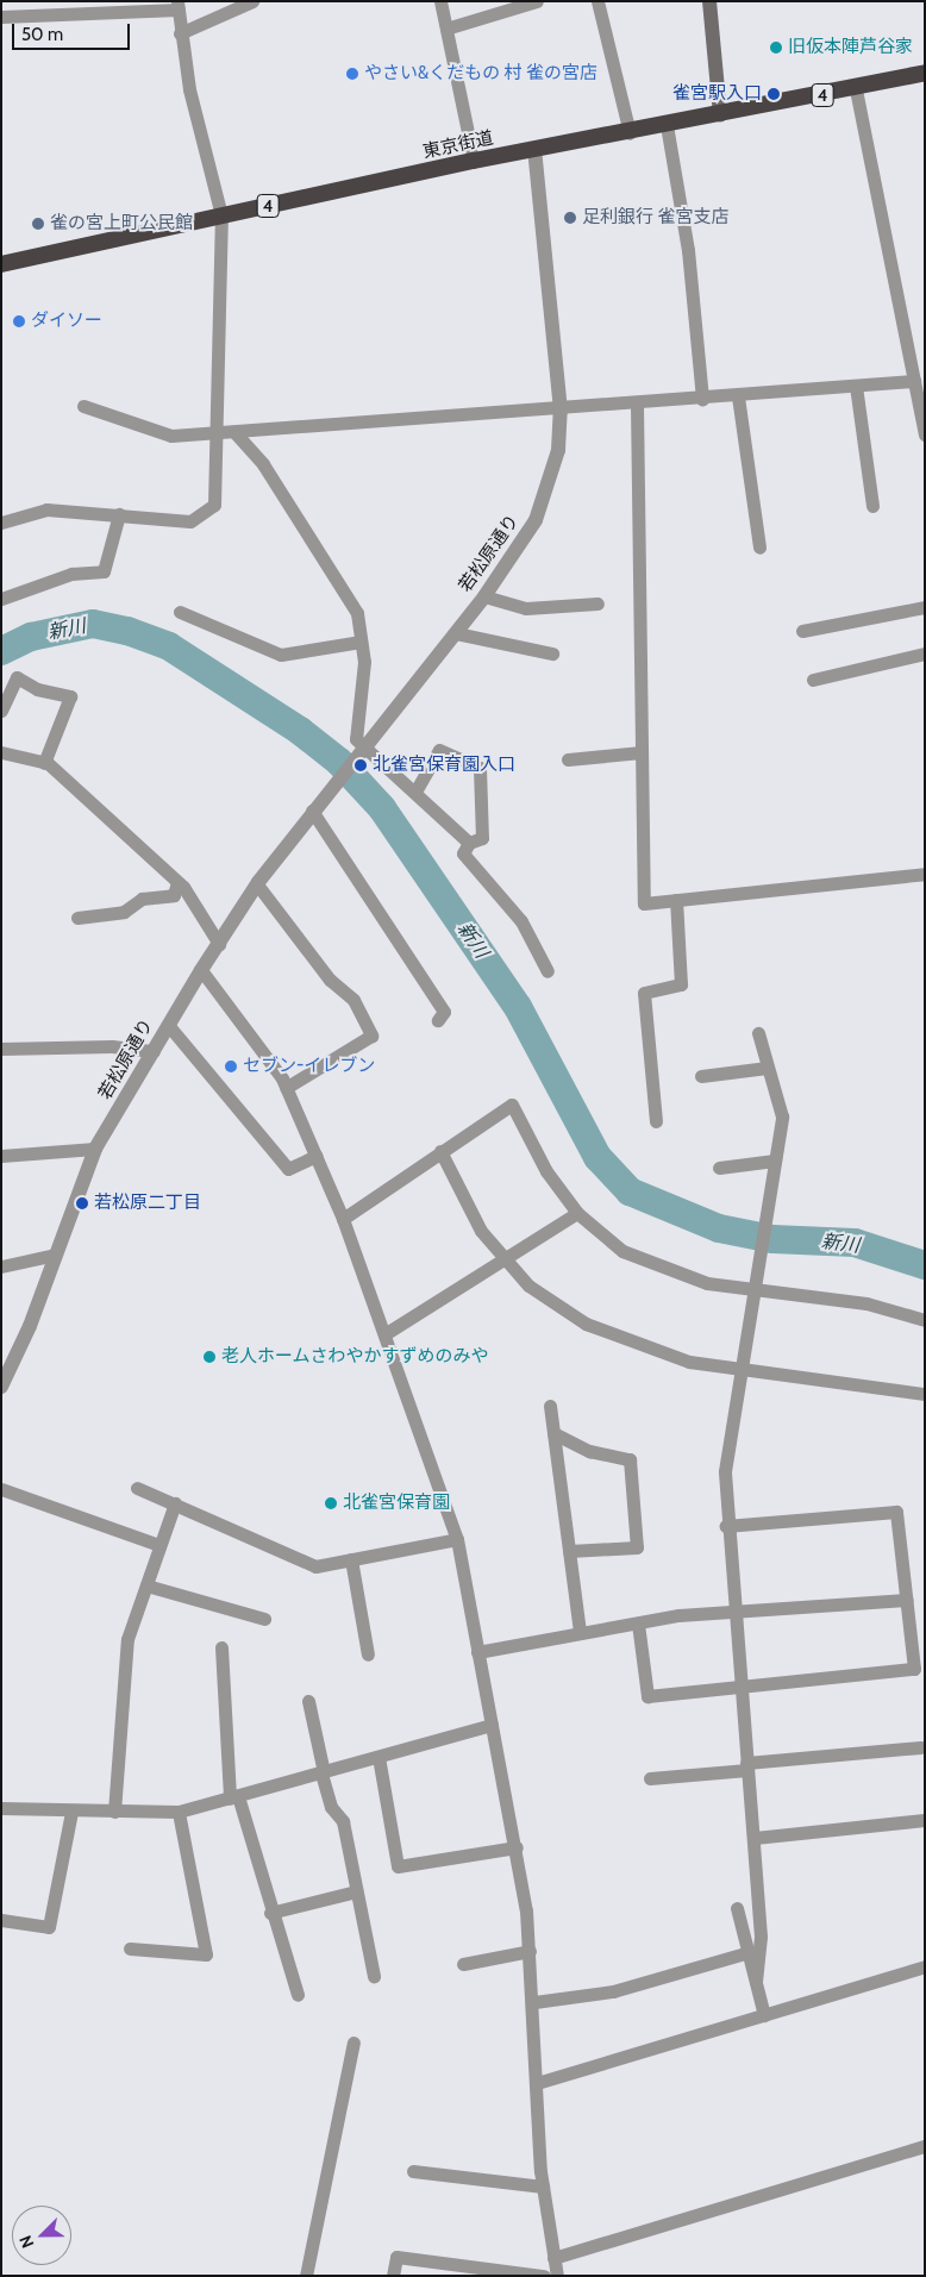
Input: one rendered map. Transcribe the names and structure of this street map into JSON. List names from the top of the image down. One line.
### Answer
{"streets":{"highway":["4","東京街道"],"street":["若松原通り"]},"crossings":[["東京街道","若松原通り"]],"water":["新川"],"places":["旧仮本陣芦谷家","やさい&くだもの 村 雀の宮店","雀宮駅入口","足利銀行 雀宮支店","雀の宮上町公民館","ダイソー","北雀宮保育園入口","セブン-イレブン","若松原二丁目","老人ホームさわやかすずめのみや","北雀宮保育園"],"scale_bar":"50 m","north":"bottom left"}
